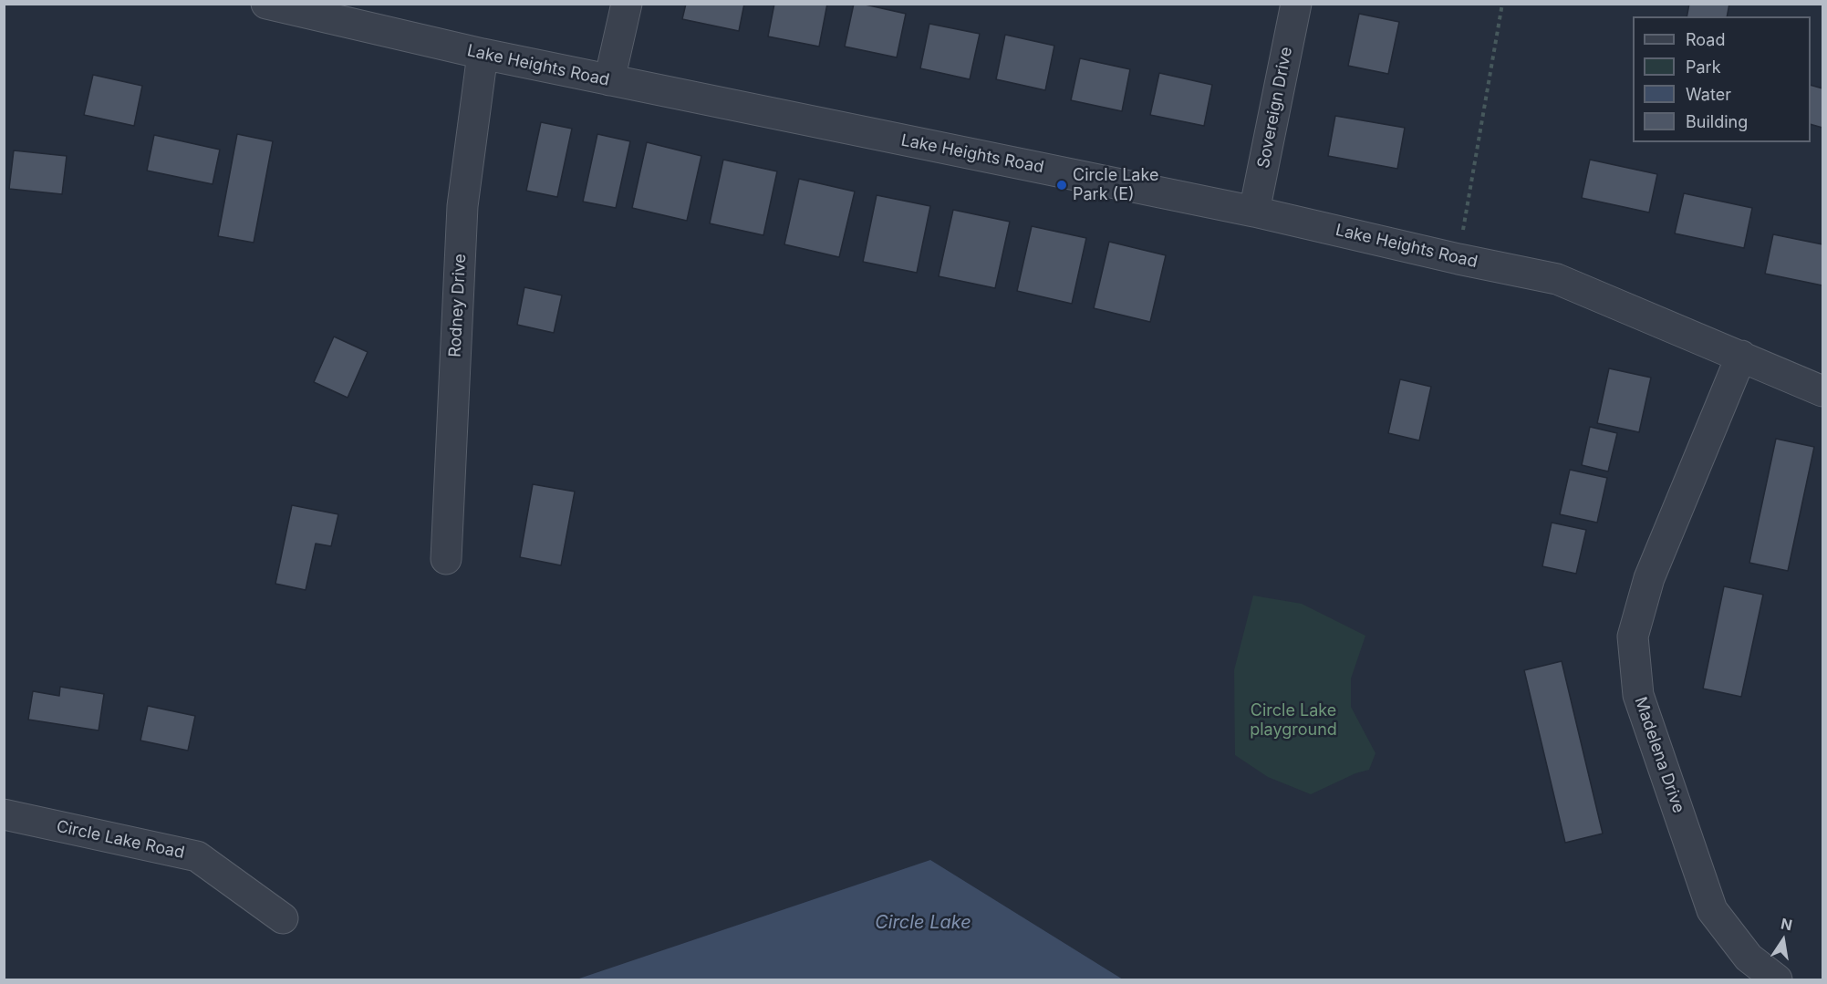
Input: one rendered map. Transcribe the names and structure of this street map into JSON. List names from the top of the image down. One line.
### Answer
{"streets":{"street":["Lake Heights Road","Sovereign Drive","Rodney Drive","Madelena Drive","Circle Lake Road"]},"crossings":[["Lake Heights Road","Sovereign Drive"],["Lake Heights Road","Rodney Drive"],["Lake Heights Road","Madelena Drive"]],"water":["Circle Lake"],"parks":["Circle Lake playground"],"places":["Circle Lake Park (E)"],"legend":["Road","Park","Water","Building"],"north":"top"}
